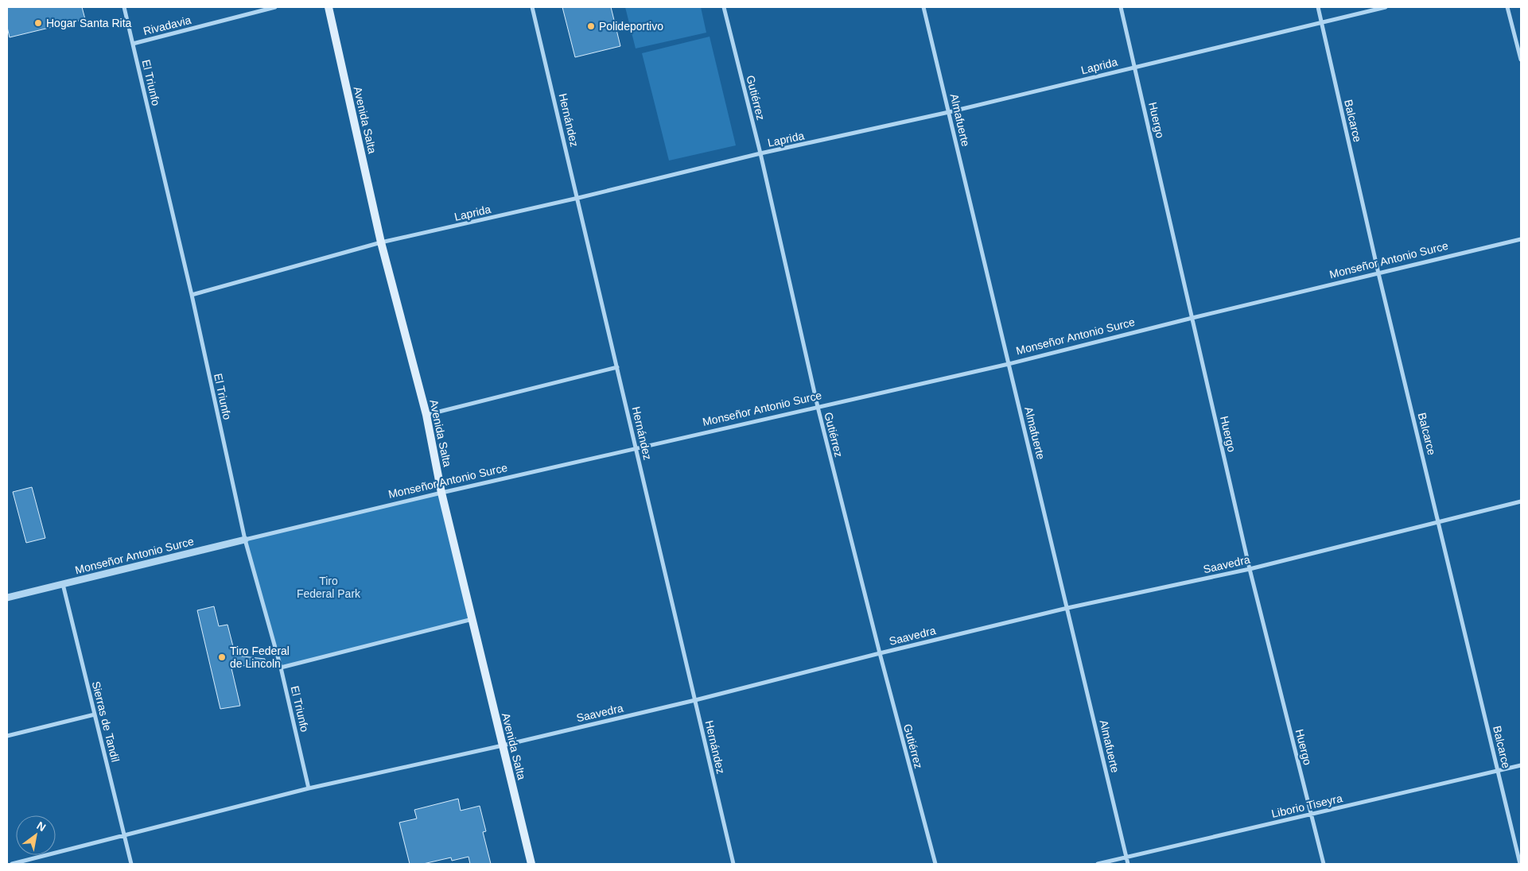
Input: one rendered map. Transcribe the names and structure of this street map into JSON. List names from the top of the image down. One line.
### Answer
{"streets":{"main road":["Avenida Salta"],"street":["Rivadavia","Laprida","El Triunfo","Gutiérrez","Hernández","Almafuerte","Huergo","Balcarce","Monseñor Antonio Surce","Saavedra","Sierras de Tandil","Liborio Tiseyra"]},"crossings":[["Rivadavia","El Triunfo"],["Laprida","El Triunfo"],["Laprida","Gutiérrez"],["Laprida","Avenida Salta"],["Laprida","Hernández"],["Laprida","Almafuerte"],["Laprida","Huergo"],["Laprida","Balcarce"],["El Triunfo","Monseñor Antonio Surce"],["El Triunfo","Saavedra"],["Gutiérrez","Monseñor Antonio Surce"],["Gutiérrez","Saavedra"],["Avenida Salta","Monseñor Antonio Surce"],["Avenida Salta","Saavedra"],["Hernández","Monseñor Antonio Surce"],["Hernández","Saavedra"],["Almafuerte","Monseñor Antonio Surce"],["Almafuerte","Saavedra"],["Almafuerte","Liborio Tiseyra"],["Huergo","Monseñor Antonio Surce"],["Huergo","Saavedra"],["Huergo","Liborio Tiseyra"],["Balcarce","Monseñor Antonio Surce"],["Balcarce","Saavedra"],["Balcarce","Liborio Tiseyra"],["Monseñor Antonio Surce","Sierras de Tandil"],["Saavedra","Sierras de Tandil"]],"parks":["Tiro Federal Park"],"places":["Hogar Santa Rita","Polideportivo","Tiro Federal de Lincoln"],"north":"top right"}
